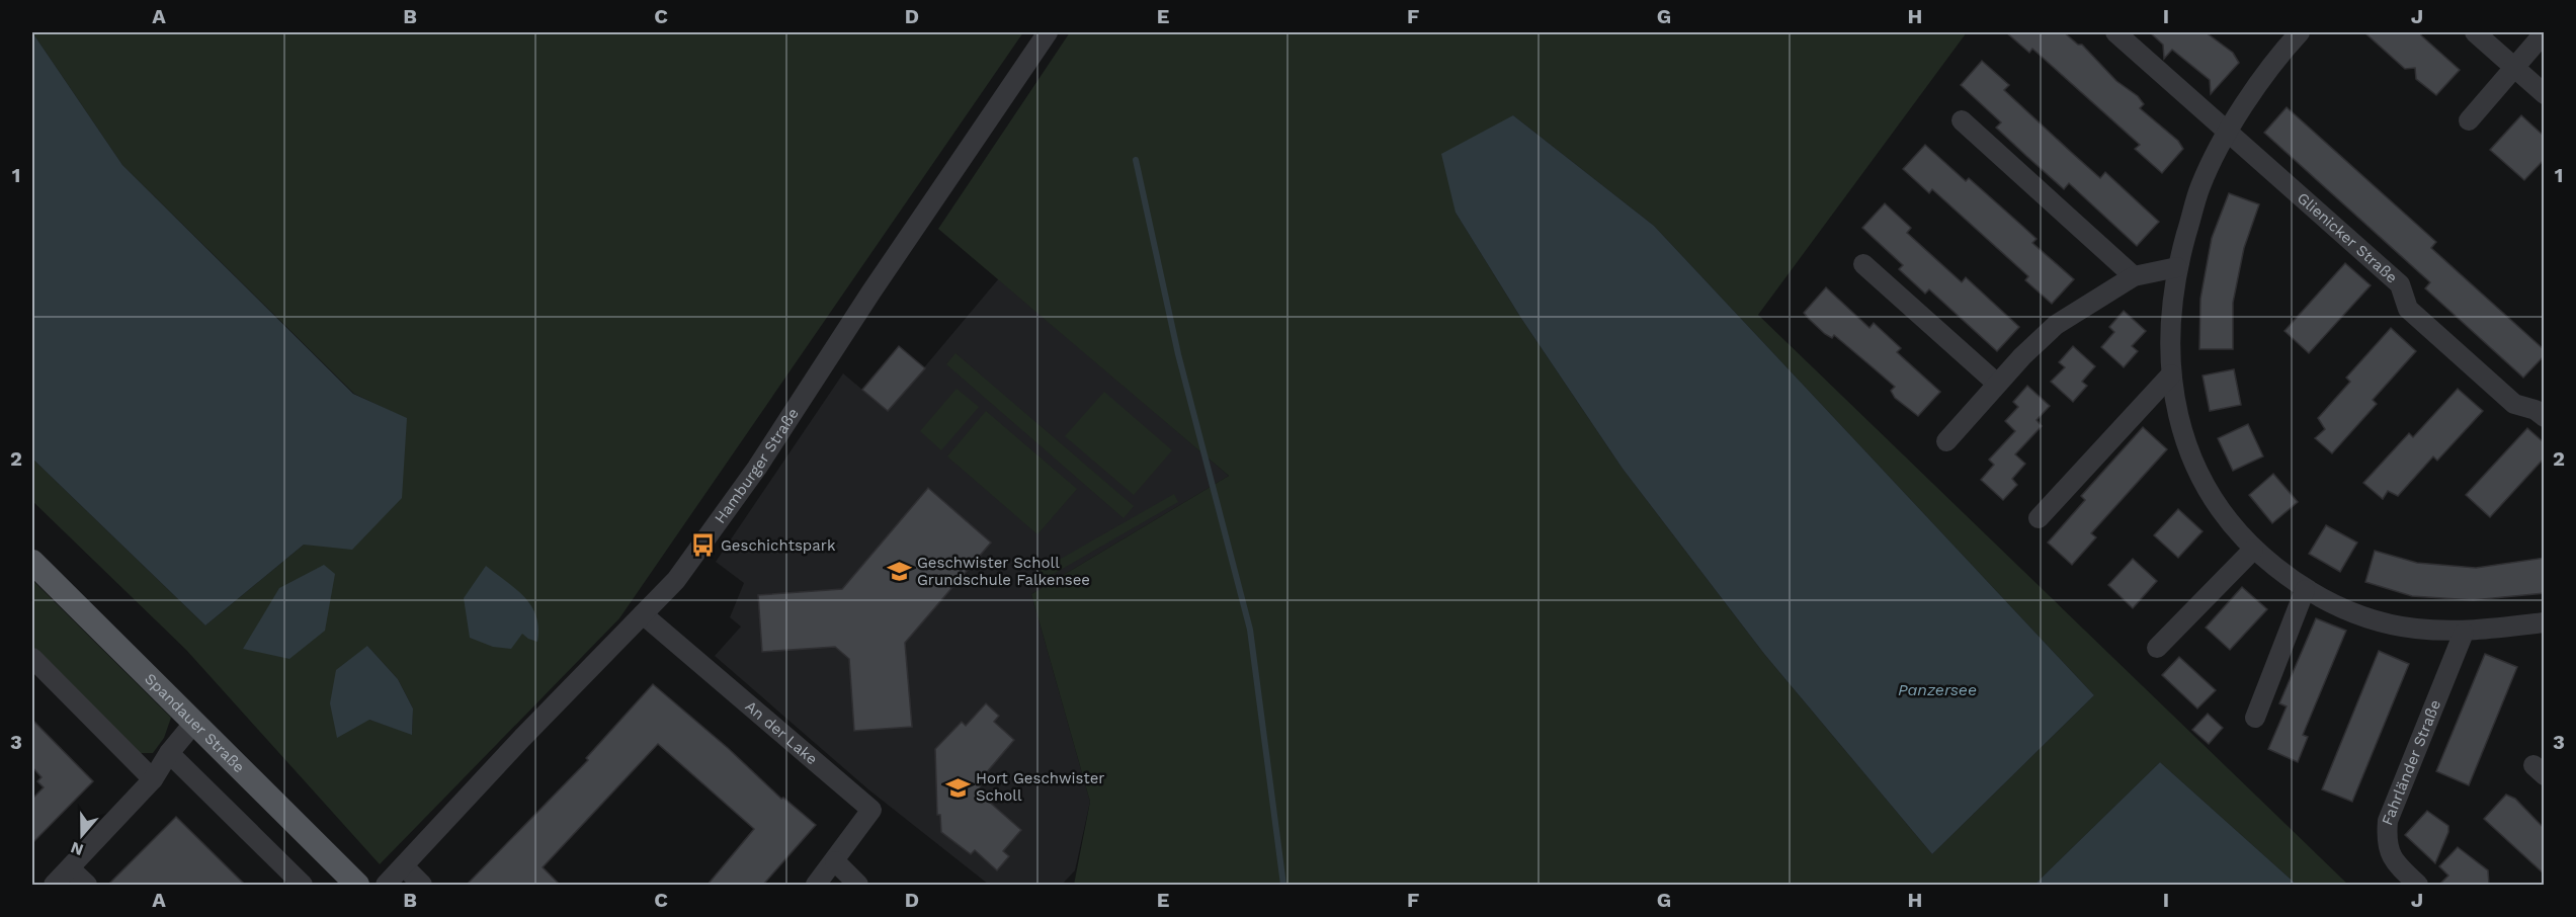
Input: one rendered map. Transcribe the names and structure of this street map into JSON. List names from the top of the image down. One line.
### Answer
{"streets":{"main road":["Spandauer Straße"],"street":["Glienicker Straße","Hamburger Straße","An der Lake","Fahrländer Straße"]},"crossings":[["Hamburger Straße","An der Lake"]],"water":["Panzersee"],"places":{"bus stop":["Geschichtspark"],"school or university":["Geschwister Scholl Grundschule Falkensee","Hort Geschwister Scholl"]},"north":"bottom","grid":{"columns":["A","B","C","D","E","F","G","H","I","J"],"rows":["1","2","3"]}}
